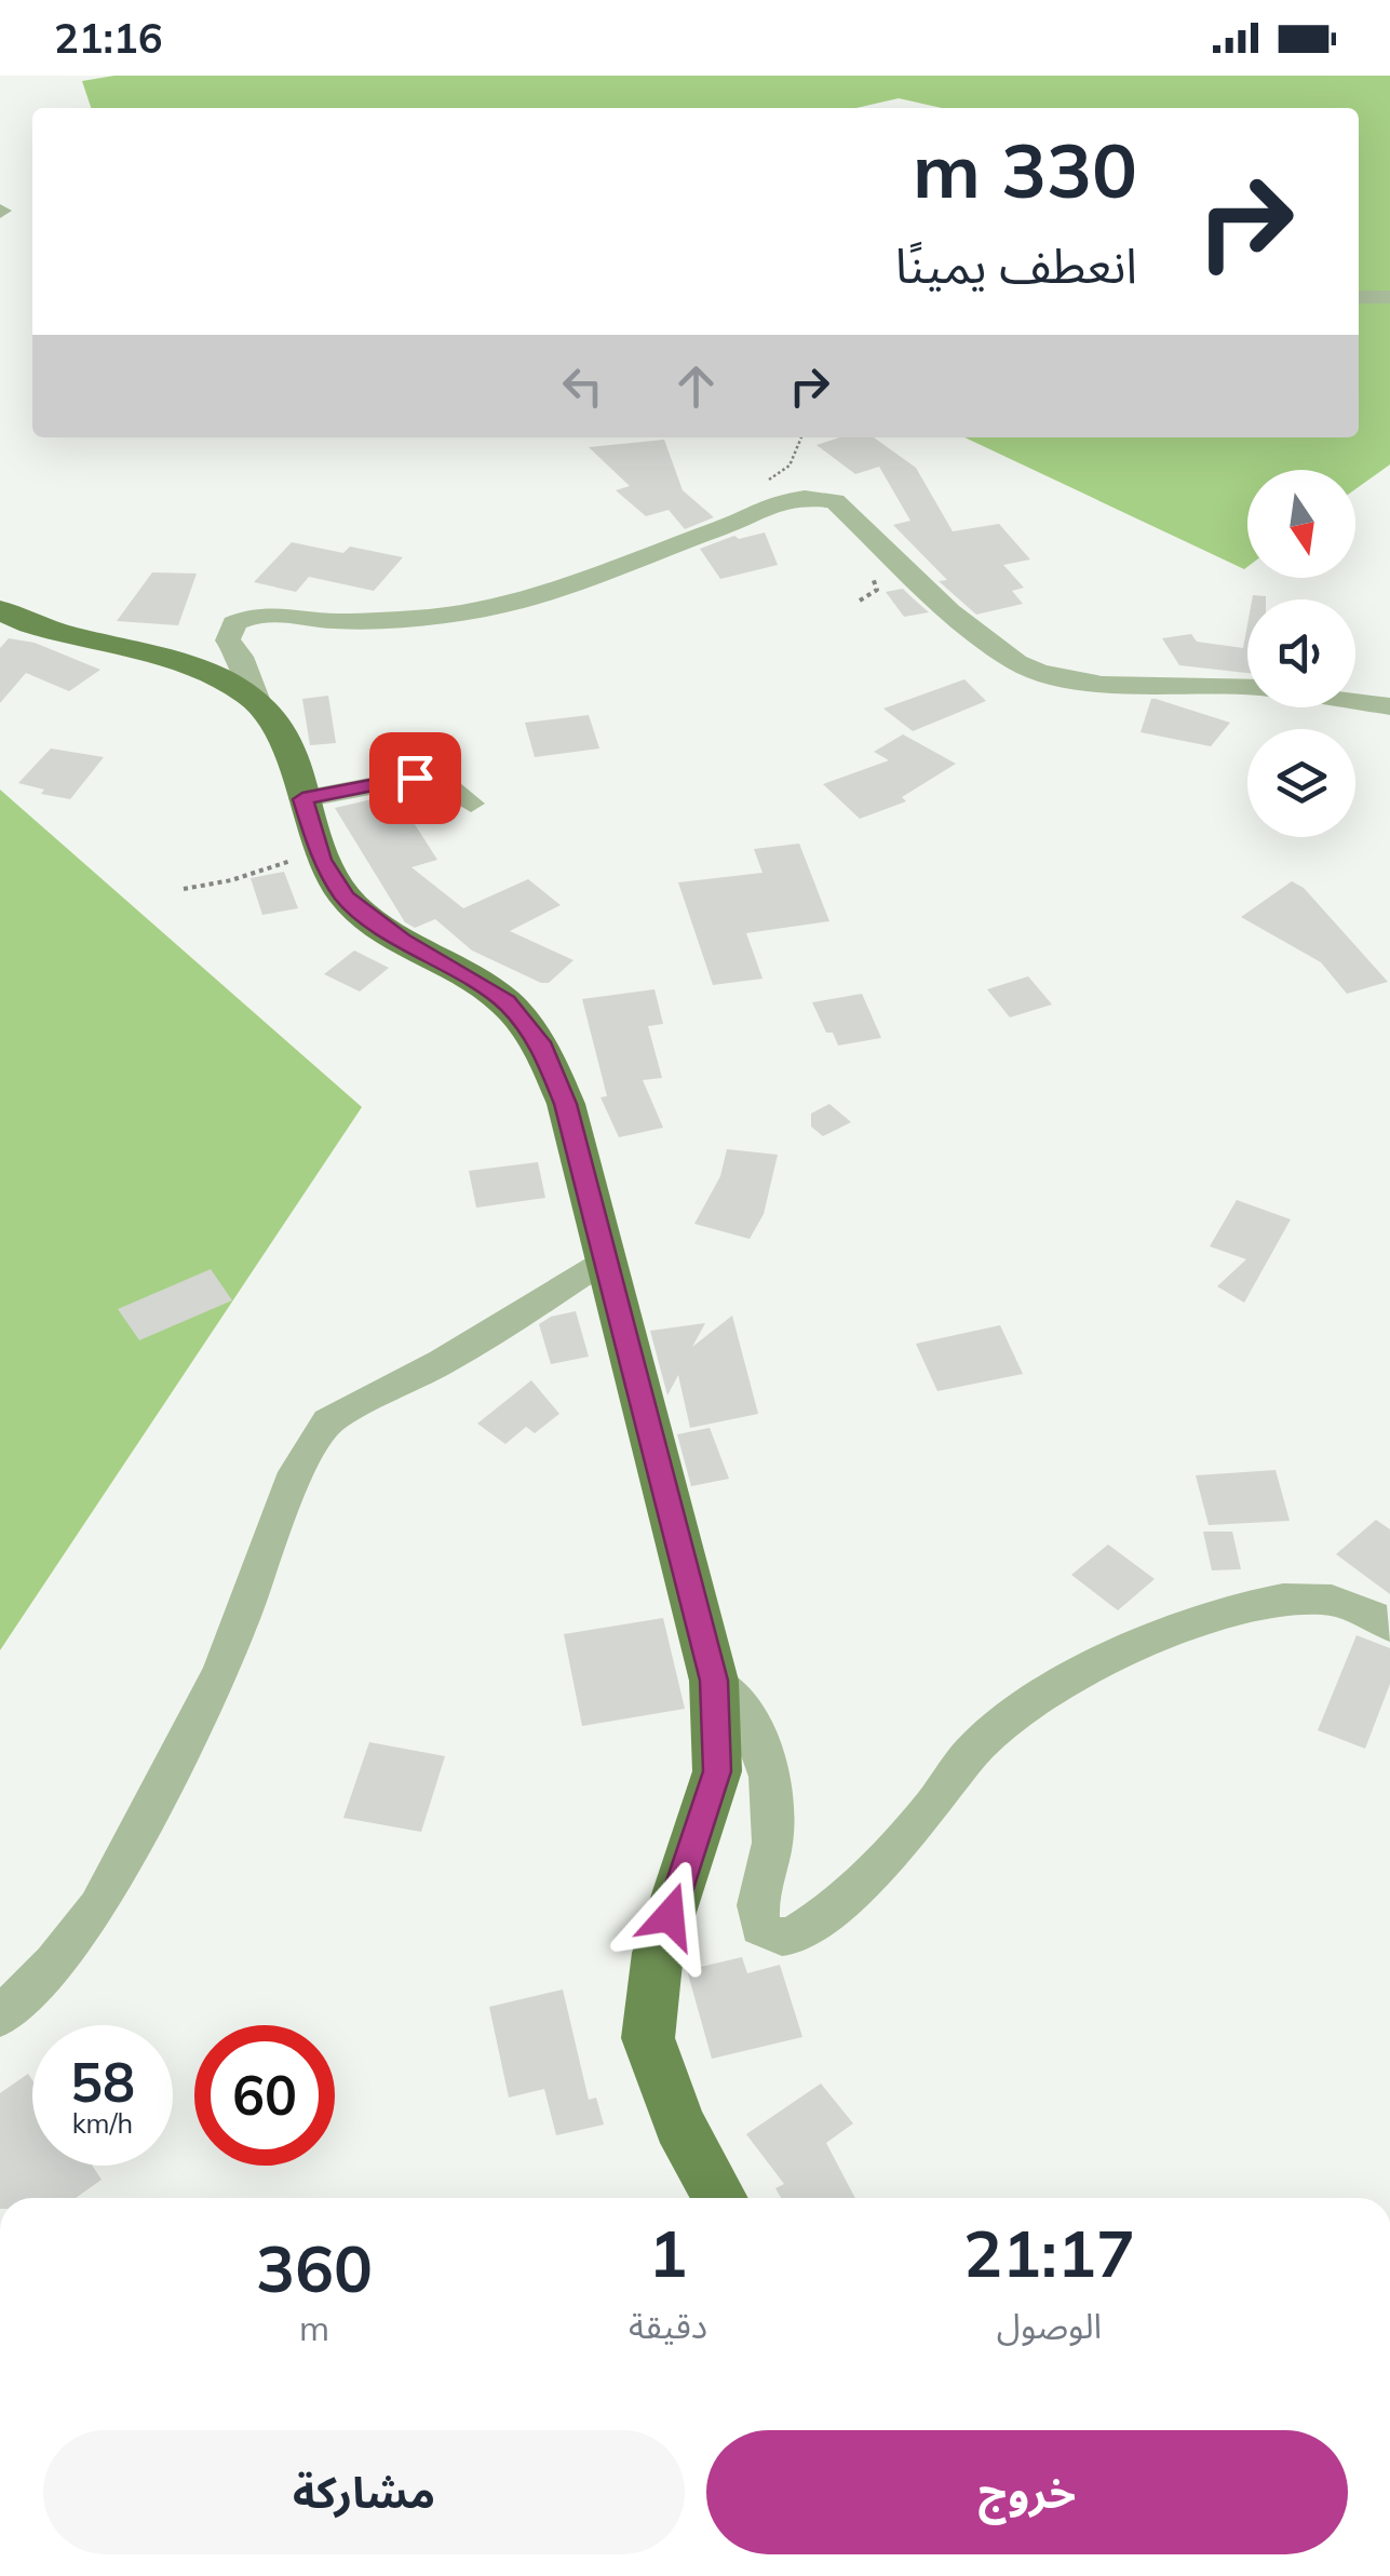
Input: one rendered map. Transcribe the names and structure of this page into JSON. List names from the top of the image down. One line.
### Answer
{"north":"bottom","page":{"status":"21:16","turn":["330 m","انعطف يمينًا"],"speed":"58 km/h","limit":"60","eta":["21:17","الوصول","1","دقيقة","360","m"],"buttons":["خروج","مشاركة"]}}
